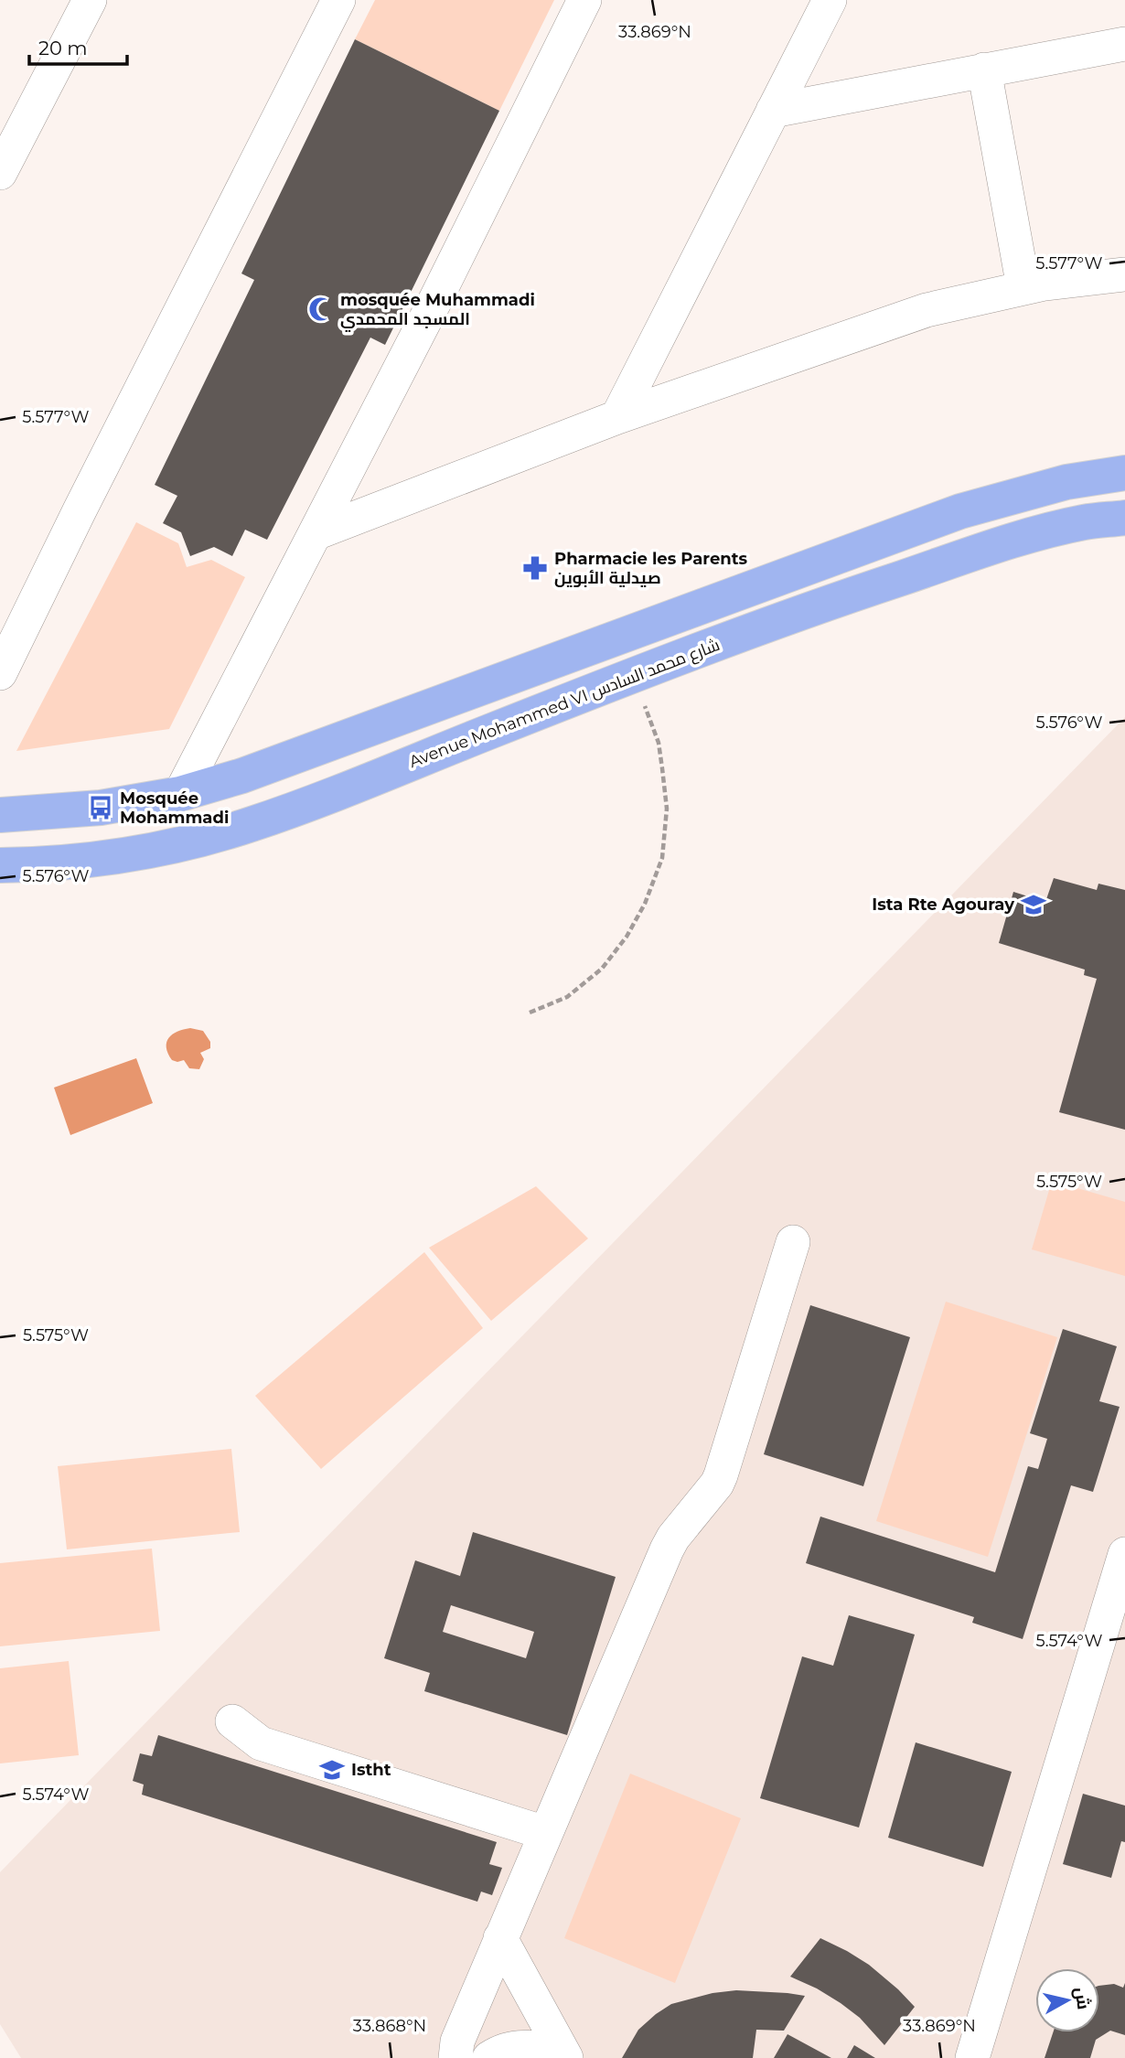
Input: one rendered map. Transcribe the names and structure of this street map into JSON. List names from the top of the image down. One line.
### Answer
{"streets":{"main road":["Avenue Mohammed VI شارع محمد السادس"]},"places":{"mosque":["mosquée Muhammadi المسجد المحمدي"],"pharmacy":["Pharmacie les Parents صيدلية الأبوين"],"bus stop":["Mosquée Mohammadi"],"school or university":["Ista Rte Agouray","Istht"]},"scale_bar":"20 m","north":"right","coordinates":["33.869°N","5.577°W","5.576°W","5.575°W","5.574°W","33.868°N"]}
